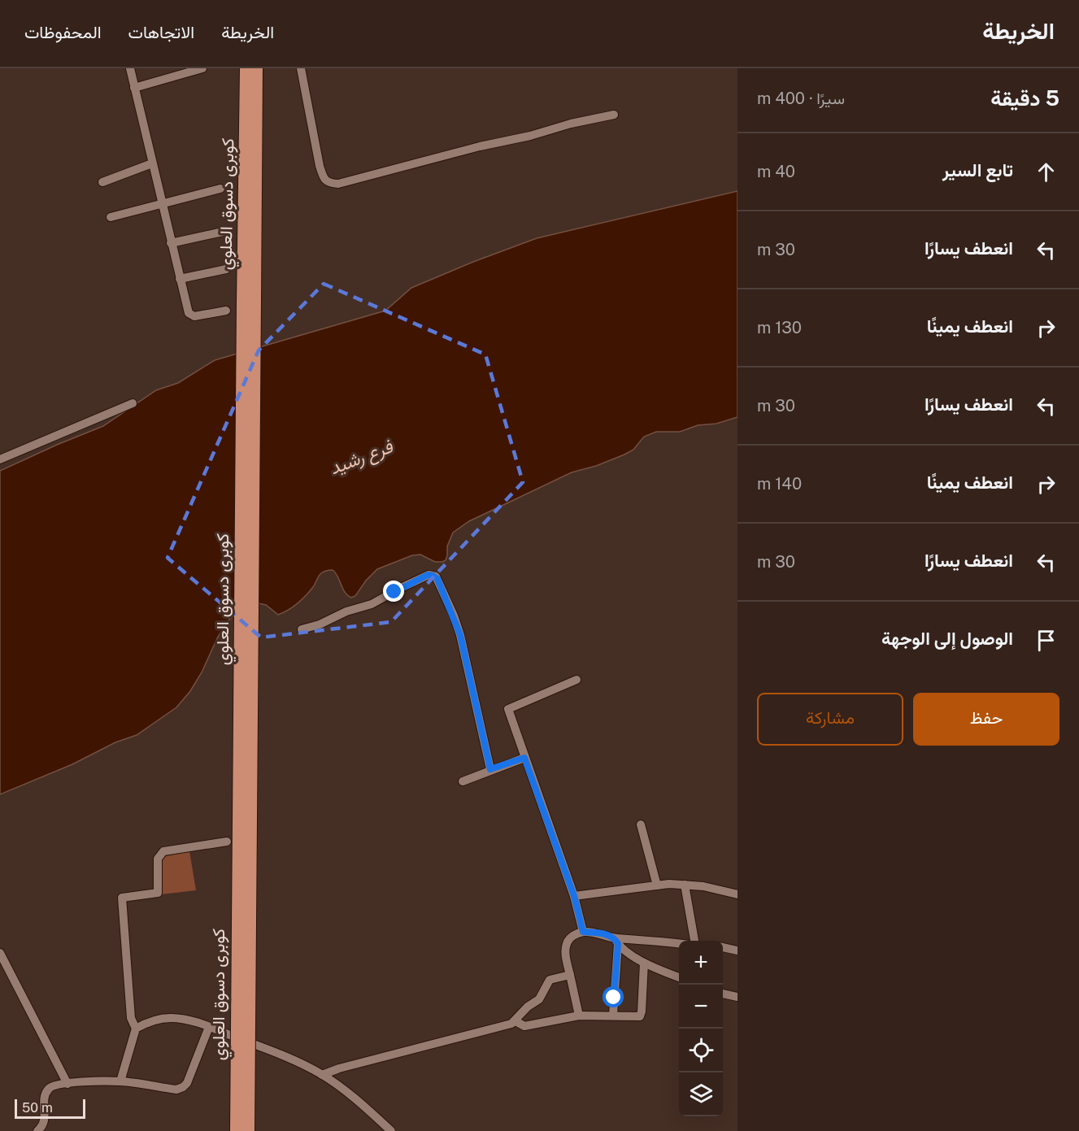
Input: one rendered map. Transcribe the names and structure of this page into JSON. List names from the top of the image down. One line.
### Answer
{"streets":{"highway":["كوبرى دسوق العلوي"]},"water":["فرع رشيد"],"scale_bar":"50 m","page":{"header":"الخريطة","nav":["الخريطة","الاتجاهات","المحفوظات"],"heading":["5 دقيقة","سيرًا · 400 m"],"list":[["تابع السير","40 m"],["انعطف يسارًا","30 m"],["انعطف يمينًا","130 m"],["انعطف يسارًا","30 m"],["انعطف يمينًا","140 m"],["انعطف يسارًا","30 m"],"الوصول إلى الوجهة"],"buttons":["حفظ","مشاركة"],"map_buttons":["+","−"],"scale":"50 m"}}
